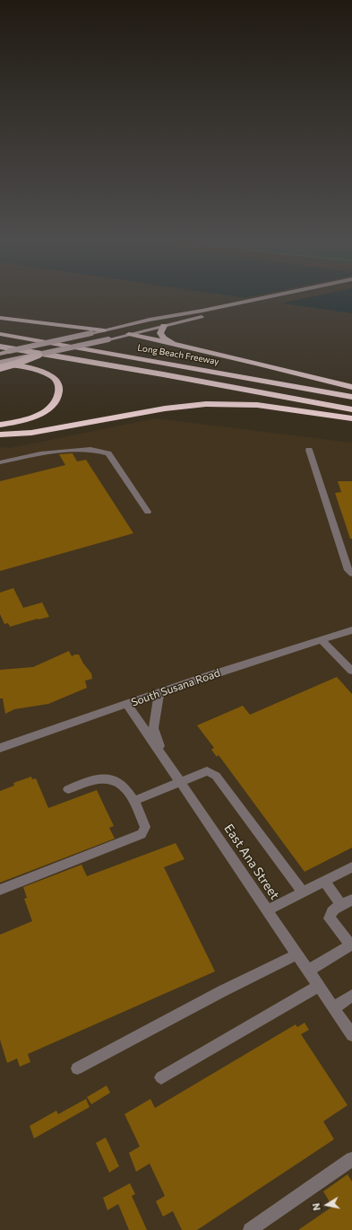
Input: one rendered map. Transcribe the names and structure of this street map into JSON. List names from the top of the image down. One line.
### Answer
{"streets":{"highway":["Long Beach Freeway"],"street":["South Susana Road","East Ana Street"]},"crossings":[["South Susana Road","East Ana Street"]],"north":"left"}
